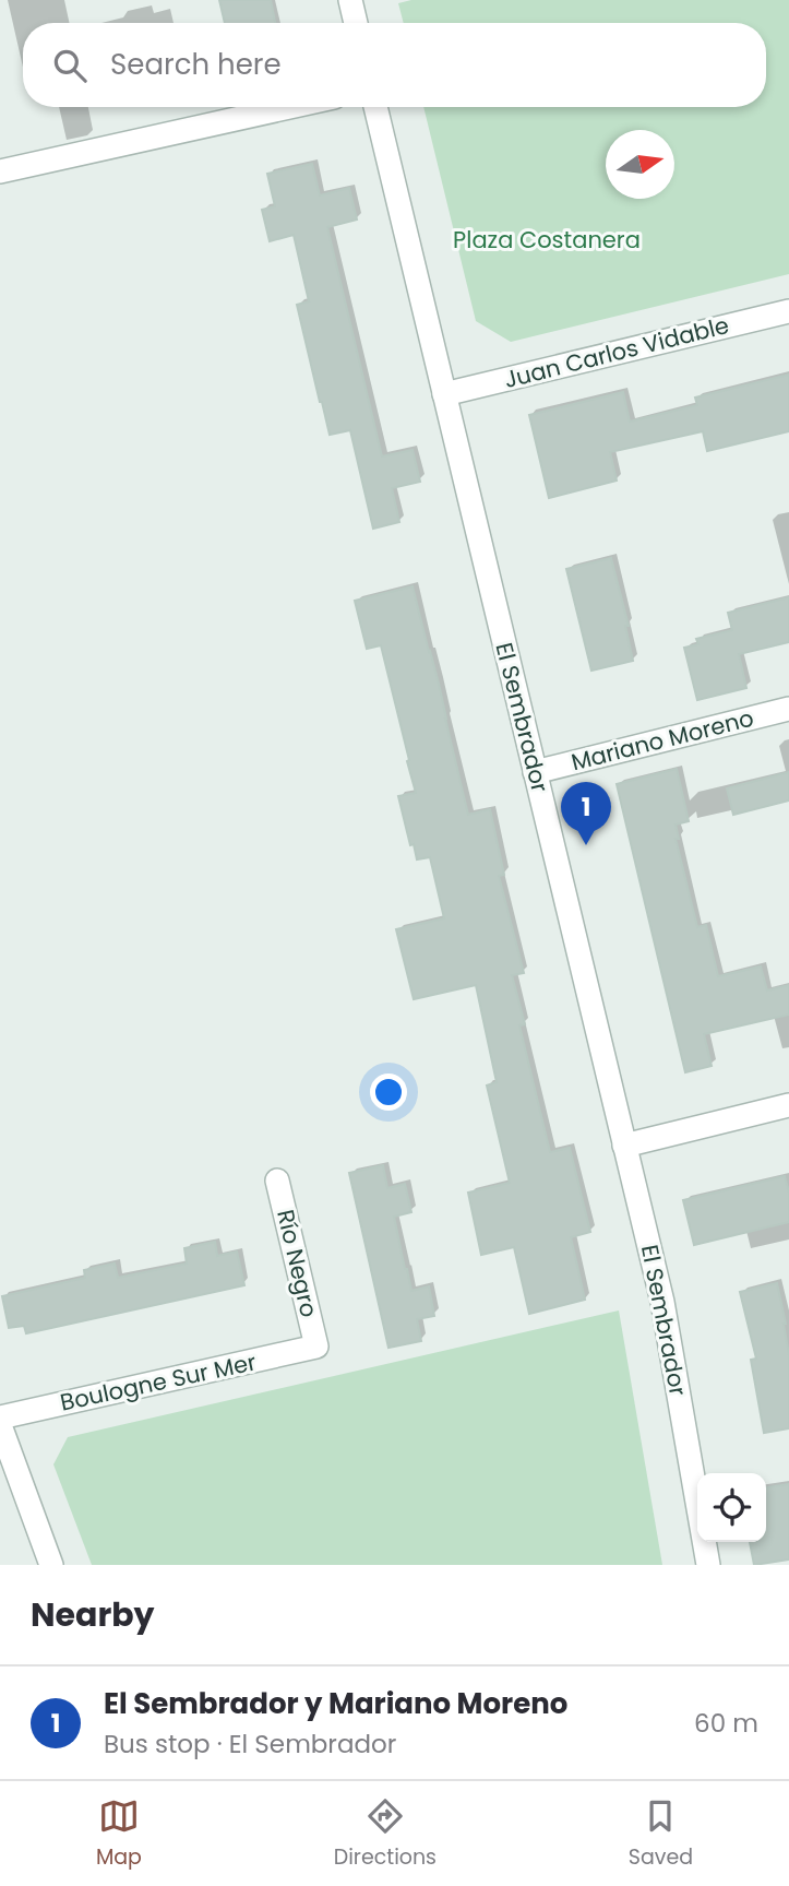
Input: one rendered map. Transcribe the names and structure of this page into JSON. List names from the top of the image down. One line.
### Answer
{"streets":{"street":["Juan Carlos Vidable","El Sembrador","Mariano Moreno","Río Negro","Boulogne Sur Mer"]},"crossings":[["Juan Carlos Vidable","El Sembrador"],["El Sembrador","Mariano Moreno"],["Río Negro","Boulogne Sur Mer"]],"parks":["Plaza Costanera"],"north":"right","page":{"search":"Search here","pins":"1","heading":"Nearby","list":[{"mark":"1","name":"El Sembrador y Mariano Moreno","note":"Bus stop · El Sembrador","value":"60 m"}],"nav":["Map","Directions","Saved"]}}
